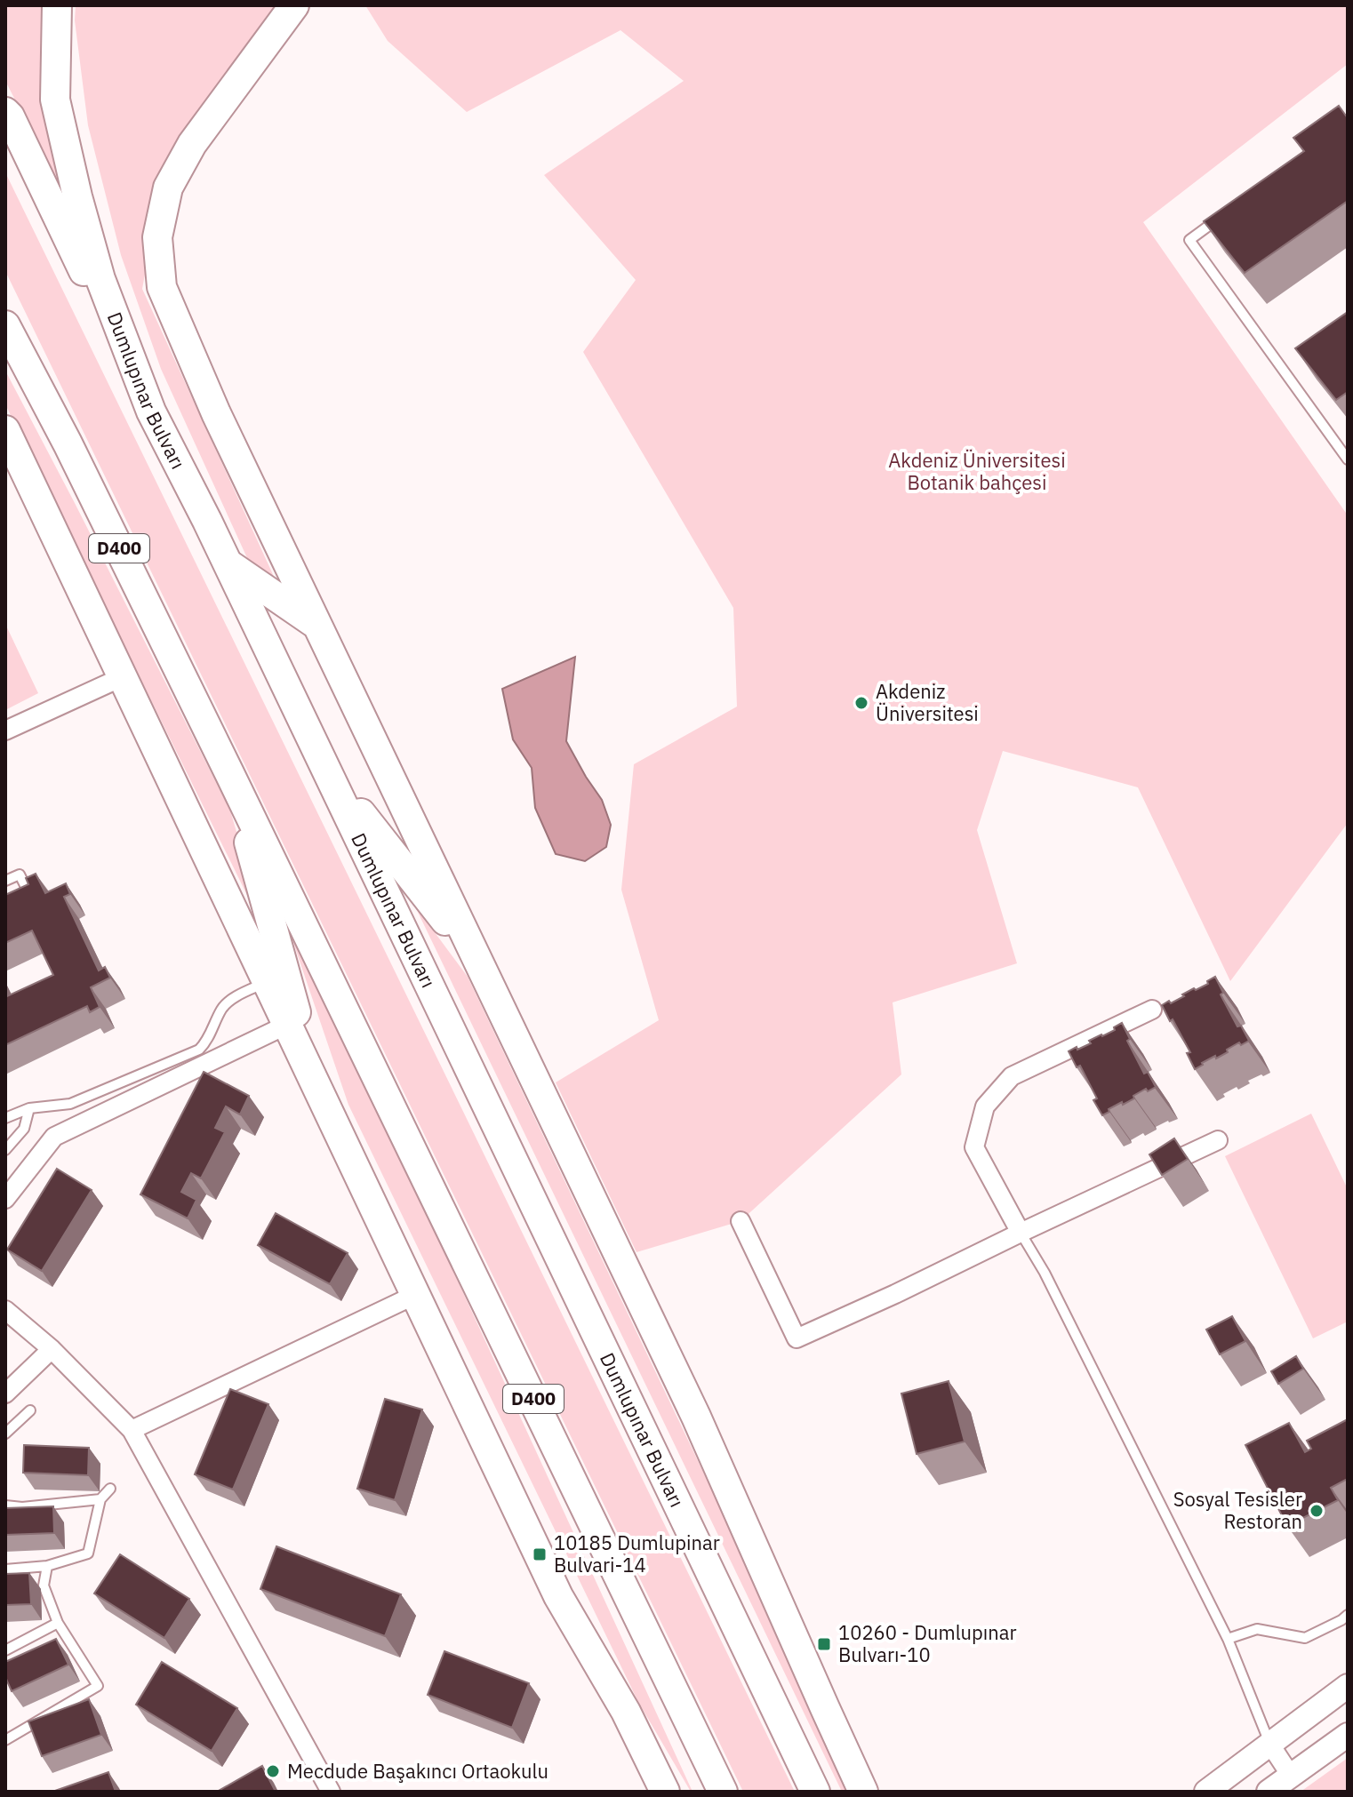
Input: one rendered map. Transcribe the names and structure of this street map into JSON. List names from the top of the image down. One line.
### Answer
{"streets":{"main road":["Dumlupınar Bulvarı","D400"]},"parks":["Akdeniz Üniversitesi Botanik bahçesi"],"places":{"other":["Akdeniz Üniversitesi","Sosyal Tesisler Restoran","Mecdude Başakıncı Ortaokulu"],"transit":["10185 Dumlupinar Bulvari-14","10260 - Dumlupınar Bulvarı-10"]}}
